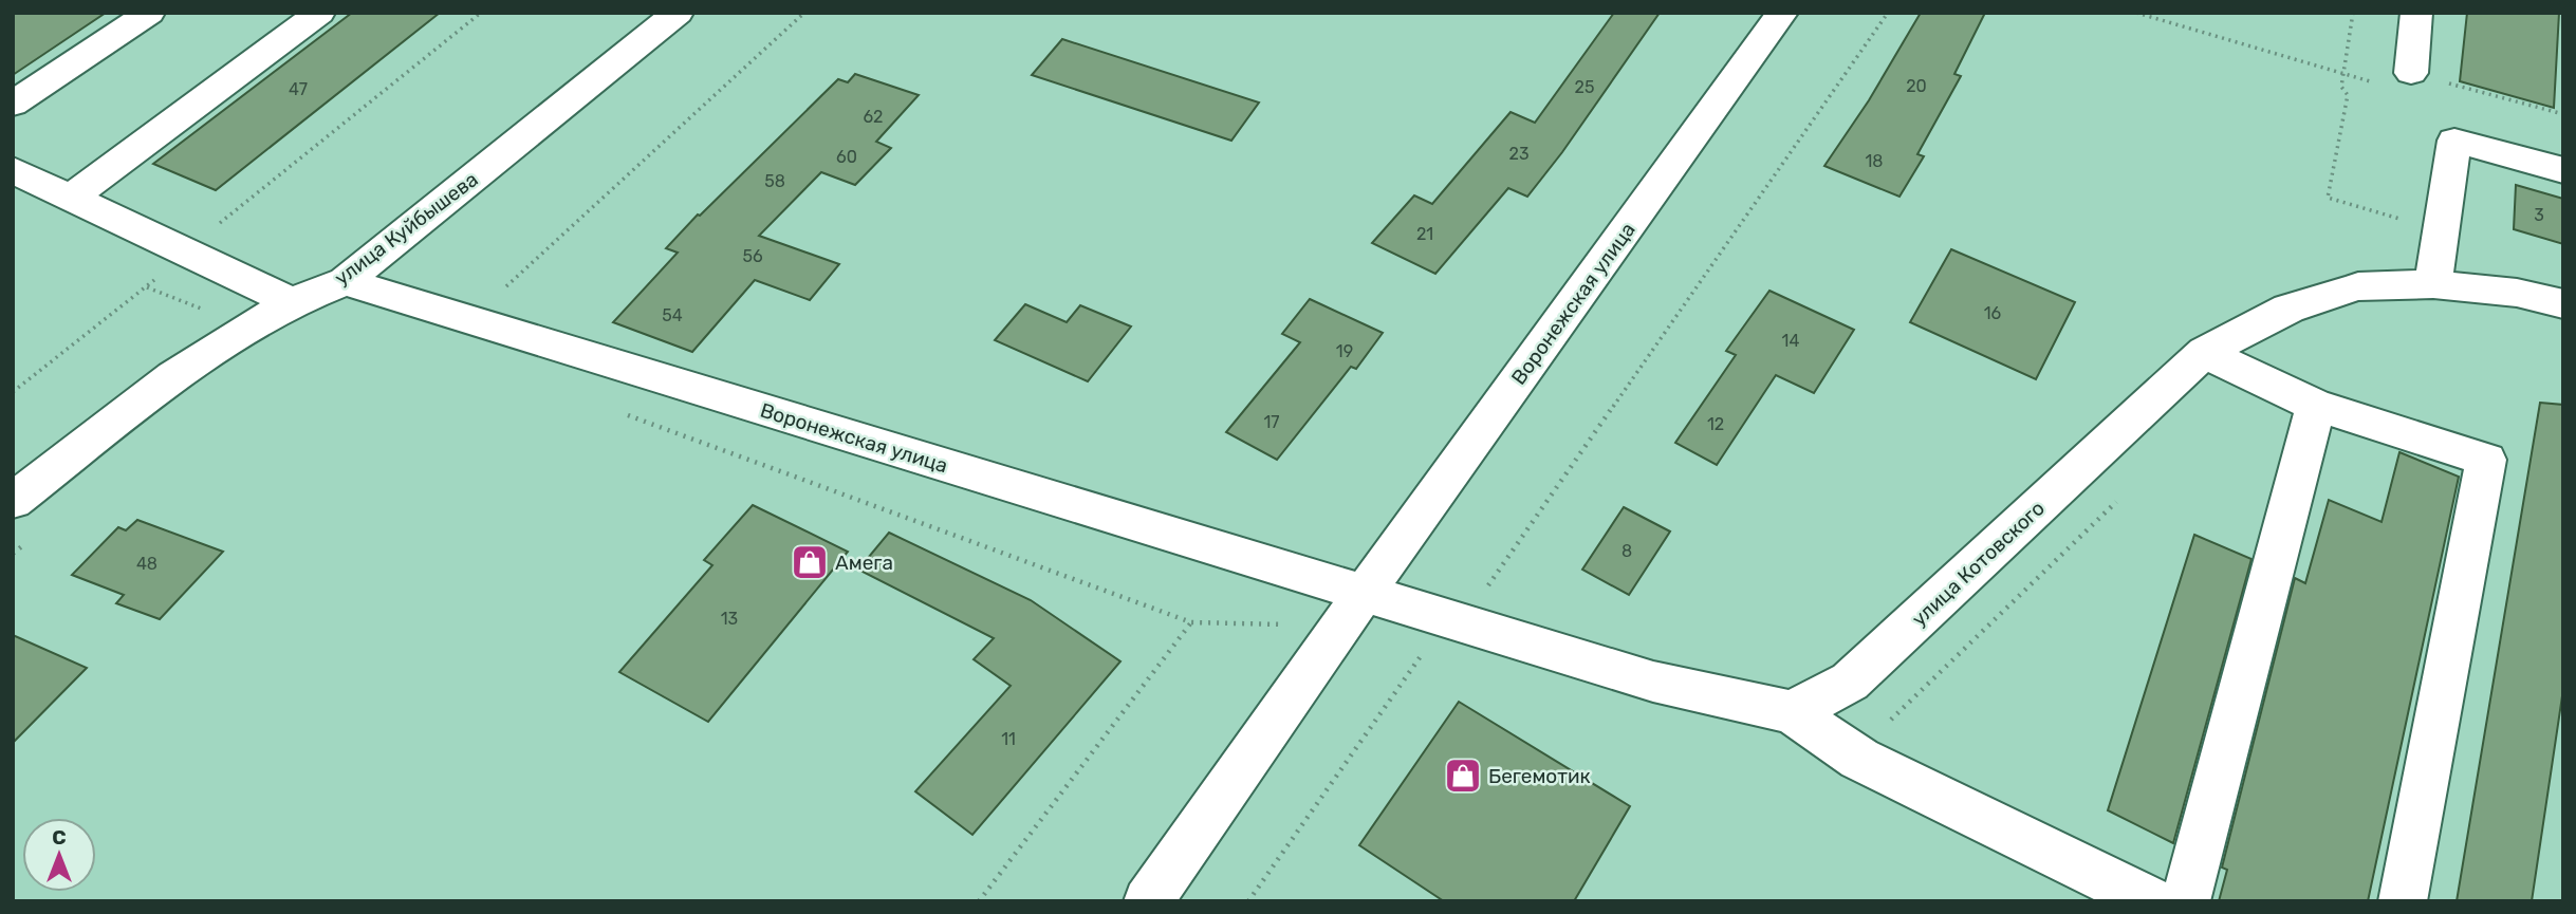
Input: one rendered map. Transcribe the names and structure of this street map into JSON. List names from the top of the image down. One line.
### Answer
{"streets":{"street":["улица Куйбышева","Воронежская улица","улица Котовского"]},"crossings":[["улица Куйбышева","Воронежская улица"]],"places":{"shop":["Амега","Бегемотик"]},"house_numbers":["20","25","47","62","23","60","18","58","3","21","56","16","54","14","19","17","12","8","48","13","11"],"north":"top"}
